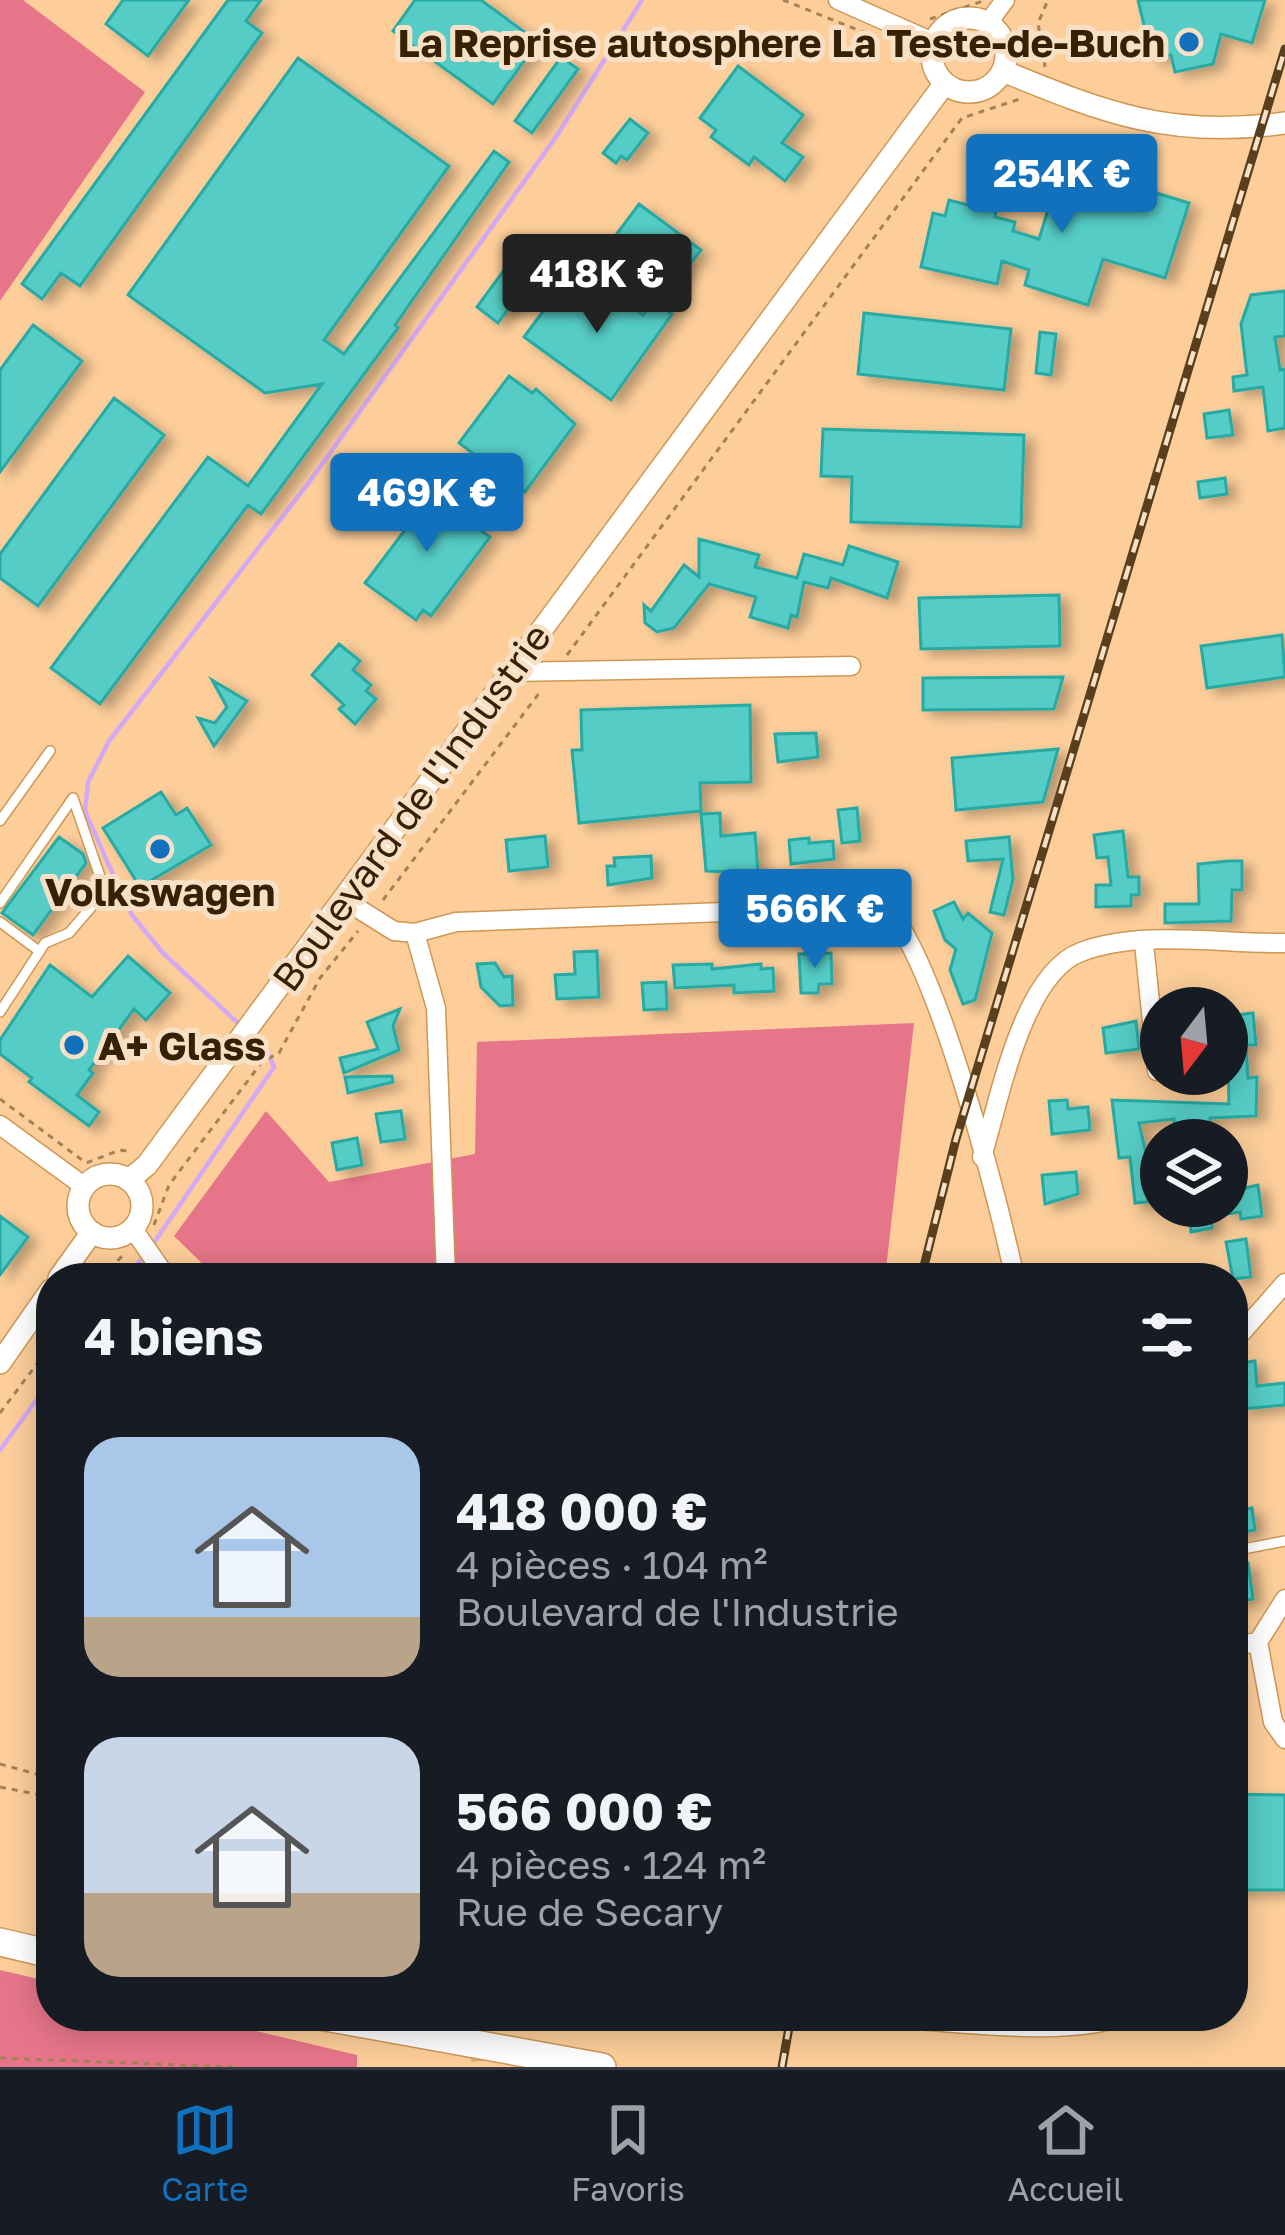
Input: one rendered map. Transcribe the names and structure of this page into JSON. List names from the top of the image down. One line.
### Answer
{"streets":{"street":["Boulevard de l'Industrie"]},"places":["La Reprise autosphere La Teste-de-Buch","Volkswagen","A+ Glass"],"north":"bottom","page":{"price":["254K €","418K €","469K €","566K €"],"heading":"4 biens","list":[{"name":"418 000 €","note":"4 pièces · 104 m² · Boulevard de l'Industrie"},{"name":"566 000 €","note":"4 pièces · 124 m² · Rue de Secary"}],"tabs":["Carte","Favoris","Accueil"]}}
